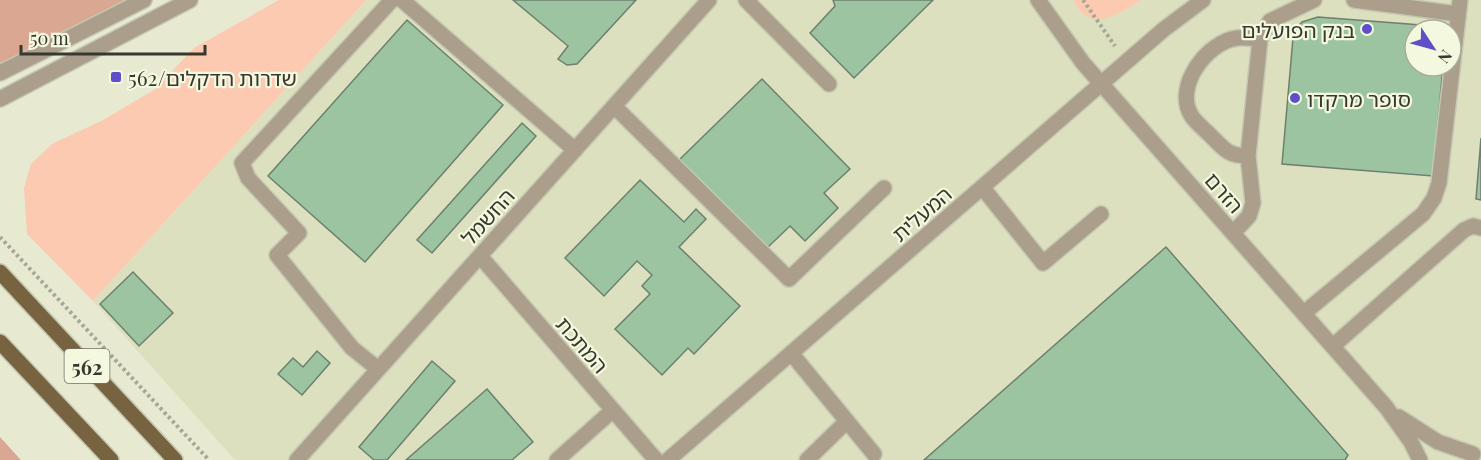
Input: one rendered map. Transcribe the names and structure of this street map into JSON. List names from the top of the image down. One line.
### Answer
{"streets":{"main road":["562"],"street":["הזרם","המעלית","החשמל","המתכת"]},"crossings":[["הזרם","המעלית"],["החשמל","המתכת"]],"places":{"other":["בנק הפועלים","סופר מרקדו"],"transit":["שדרות הדקלים/562"]},"scale_bar":"50 m","north":"bottom right"}
